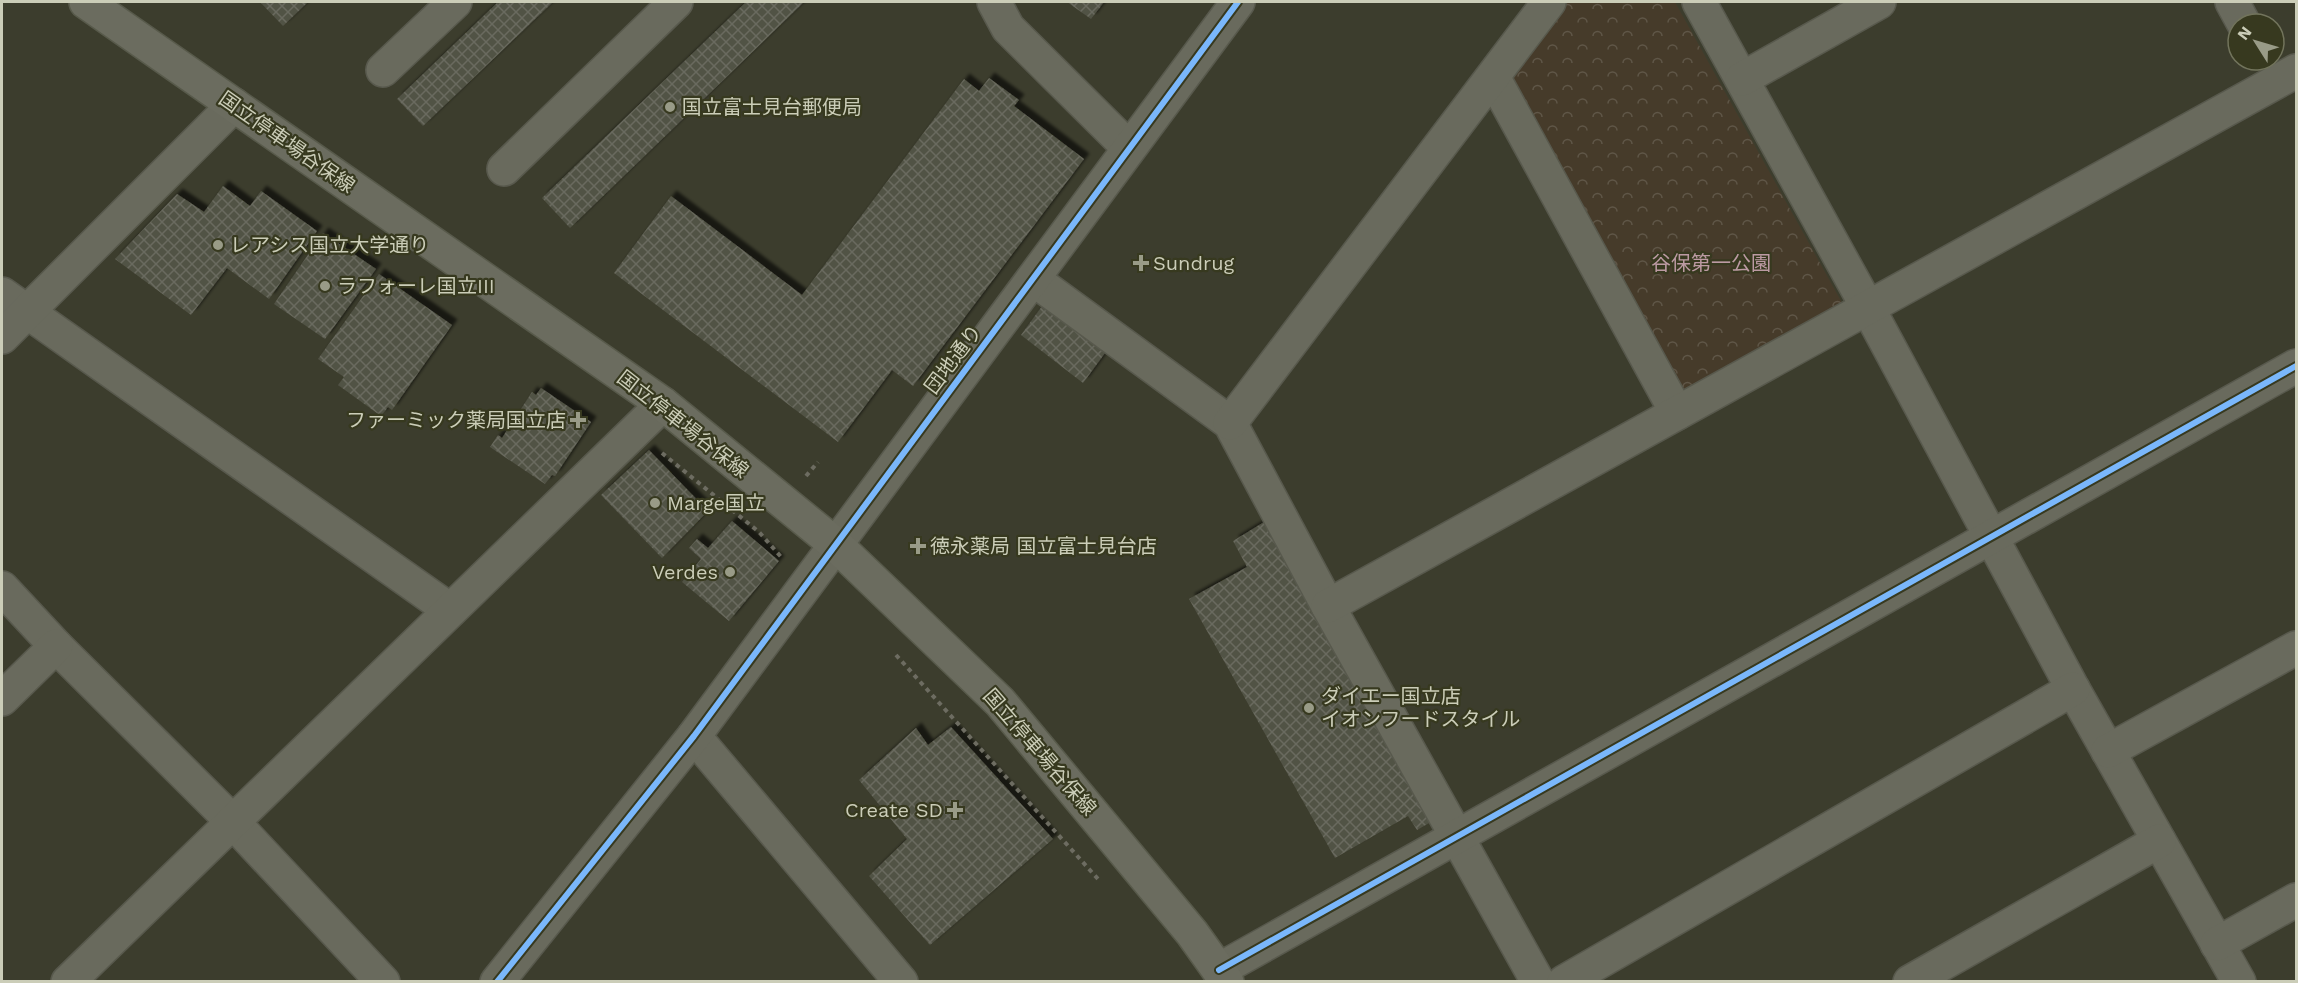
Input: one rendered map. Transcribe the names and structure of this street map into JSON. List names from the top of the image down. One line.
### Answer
{"streets":{"main road":["国立停車場谷保線"],"street":["団地通り"]},"crossings":[["国立停車場谷保線","団地通り"]],"parks":["谷保第一公園"],"places":{"other":["国立富士見台郵便局","レアシス国立大学通り","ラフォーレ国立III","Marge国立","Verdes","ダイエー国立店 イオンフードスタイル"],"health":["Sundrug","ファーミック薬局国立店","徳永薬局 国立富士見台店","Create SD"]},"north":"top left"}
